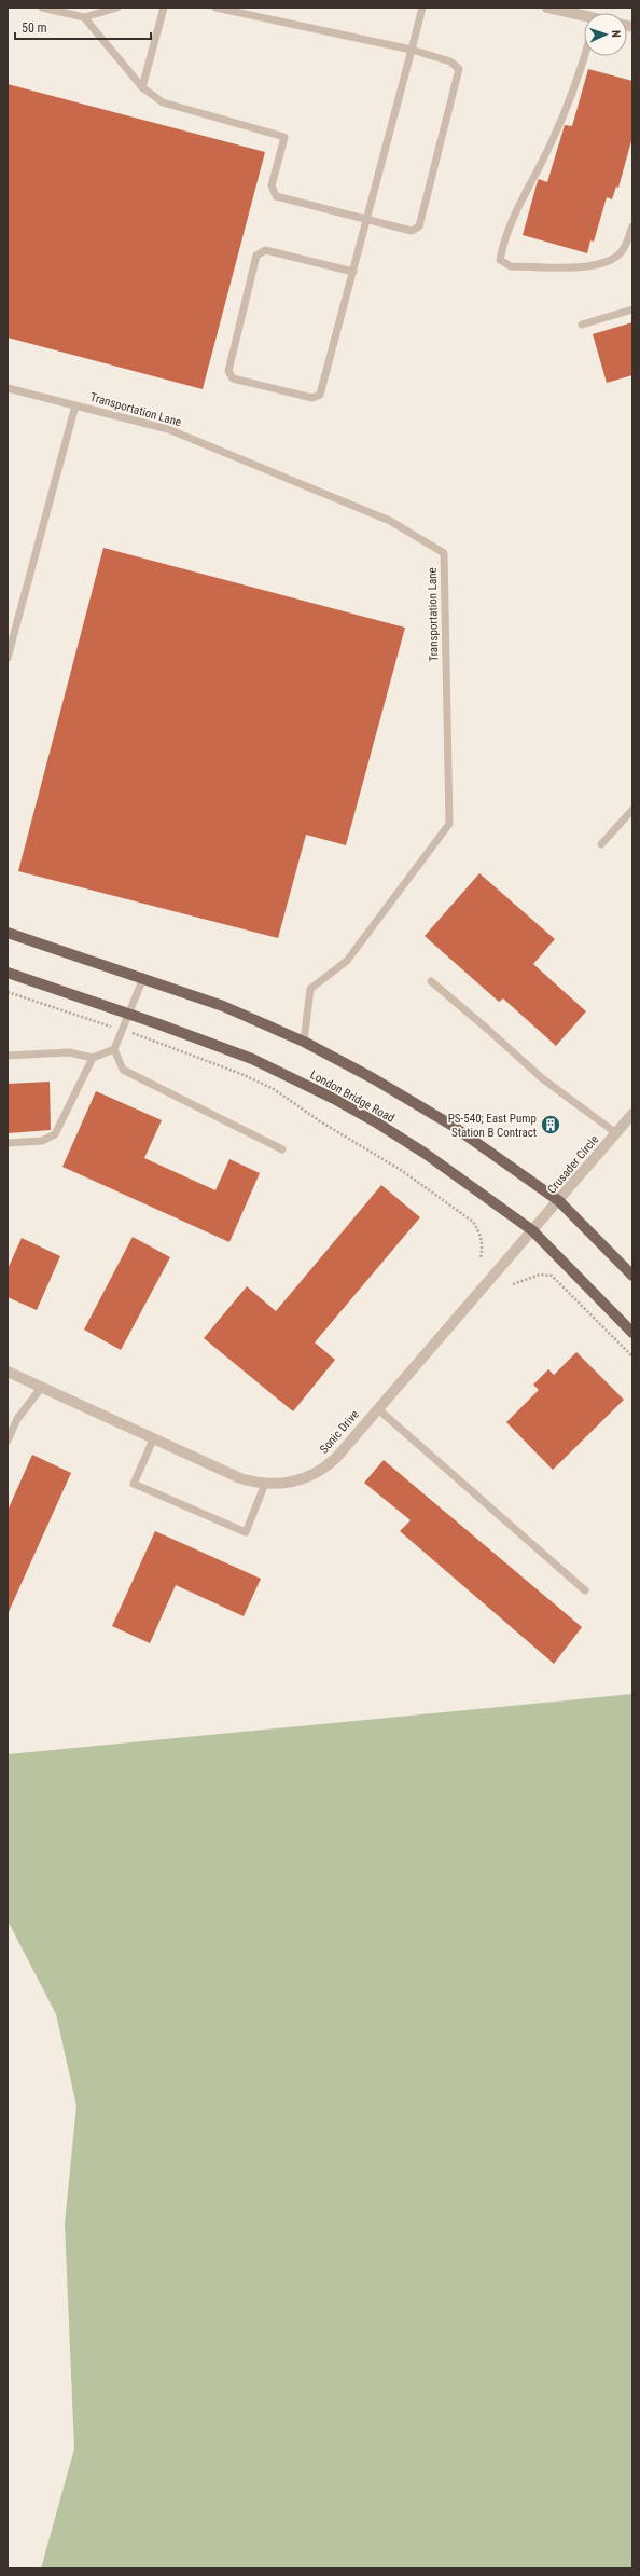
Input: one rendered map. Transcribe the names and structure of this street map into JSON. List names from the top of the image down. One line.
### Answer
{"streets":{"main road":["London Bridge Road"],"street":["Crusader Circle","Sonic Drive"],"lane":["Transportation Lane"]},"crossings":[["London Bridge Road","Crusader Circle"],["London Bridge Road","Sonic Drive"],["Crusader Circle","Sonic Drive"]],"places":{"building":["PS-540; East Pump Station B Contract"]},"scale_bar":"50 m","north":"right"}
